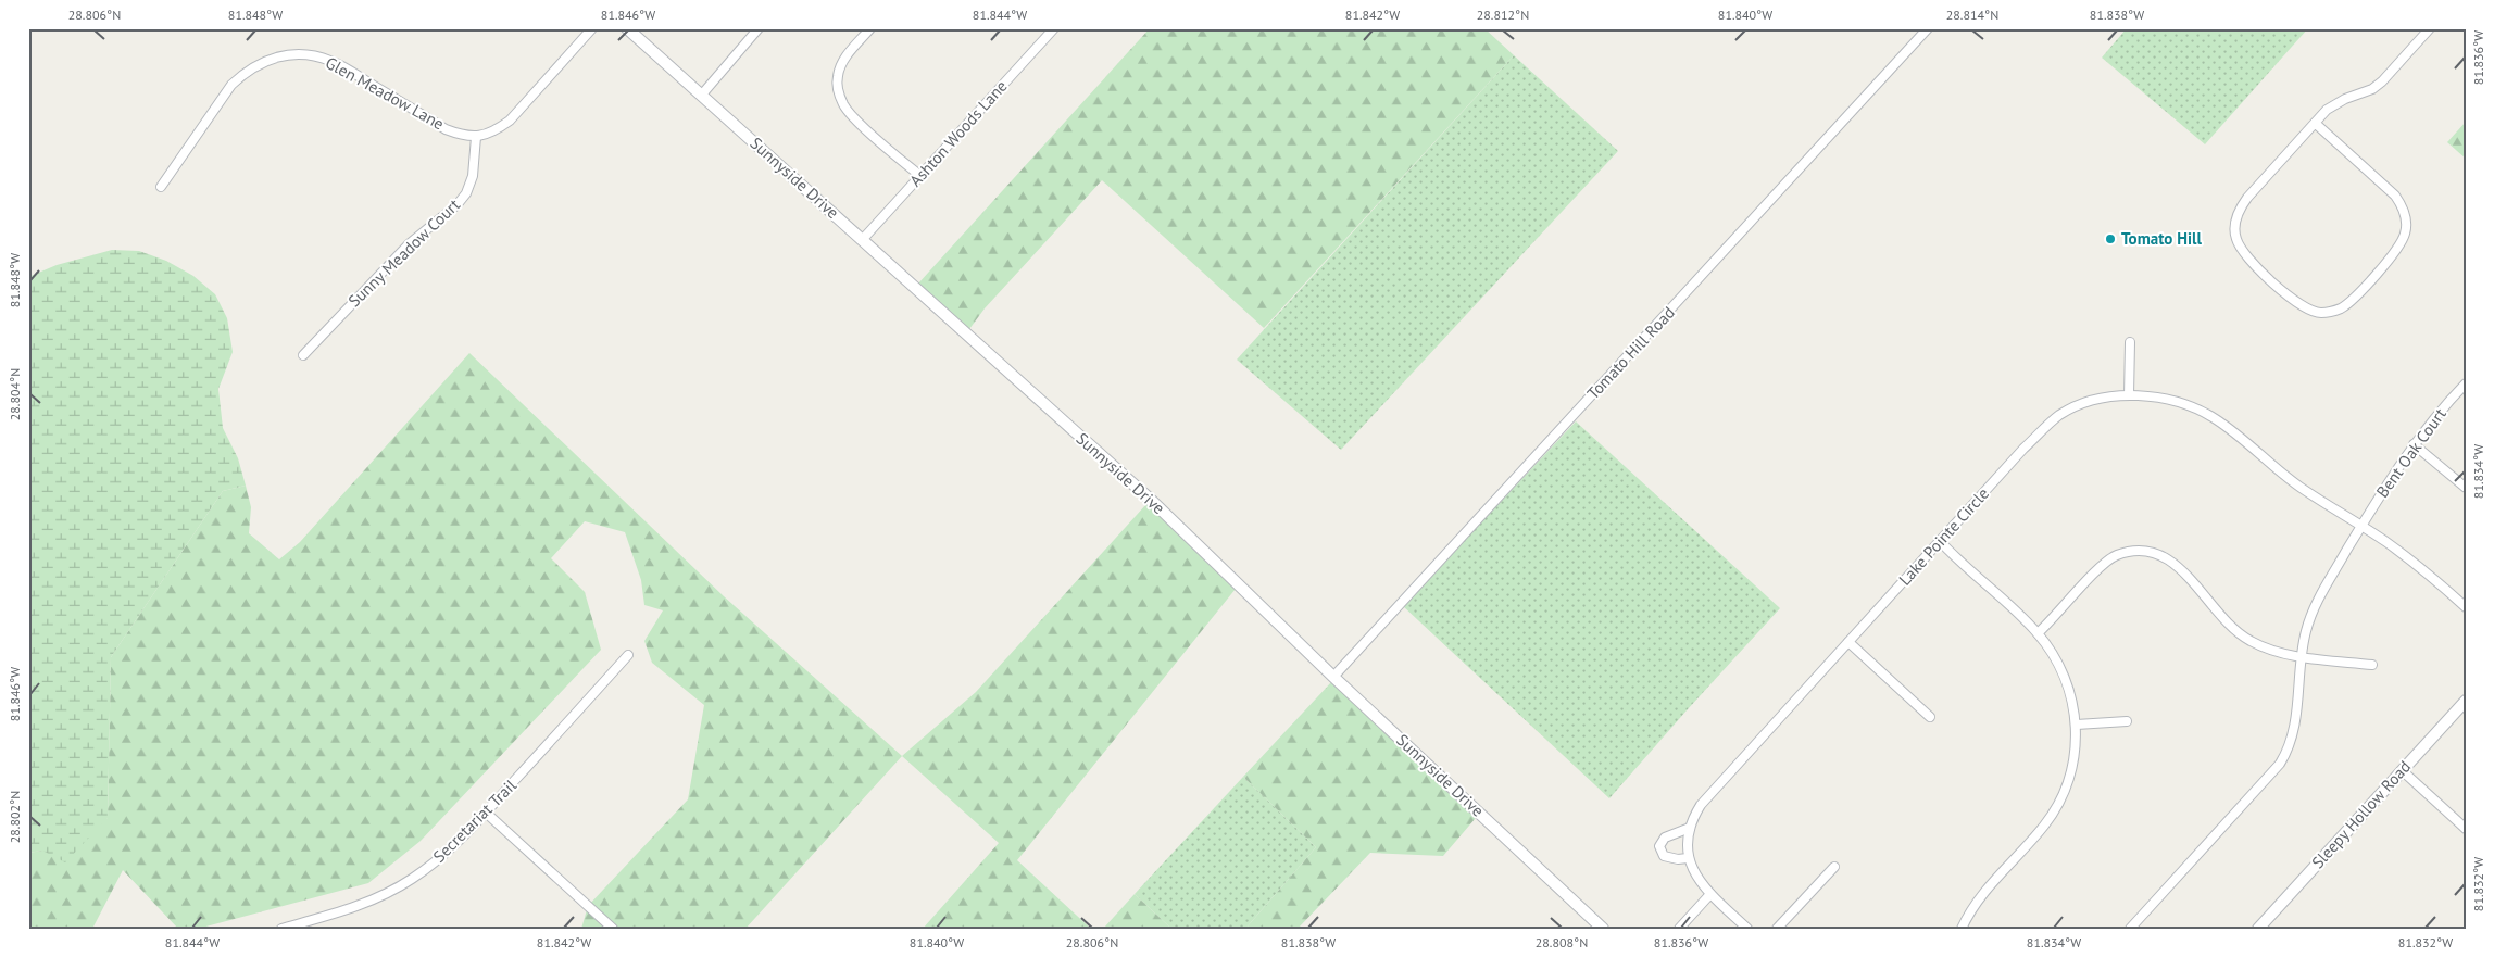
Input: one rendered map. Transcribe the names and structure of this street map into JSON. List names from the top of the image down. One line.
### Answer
{"streets":{"street":["Glen Meadow Lane","Ashton Woods Lane","Sunnyside Drive","Sunny Meadow Court","Tomato Hill Road","Bent Oak Court","Lake Pointe Circle","Sleepy Hollow Road","Secretariat Trail"]},"crossings":[["Glen Meadow Lane","Sunny Meadow Court"],["Ashton Woods Lane","Sunnyside Drive"],["Sunnyside Drive","Tomato Hill Road"],["Bent Oak Court","Lake Pointe Circle"]],"places":["Tomato Hill"],"coordinates":["28.806°N","81.848°W","81.846°W","81.844°W","81.842°W","28.812°N","81.840°W","28.814°N","81.838°W","81.836°W","28.804°N","81.834°W","28.802°N","81.832°W","28.808°N"]}
